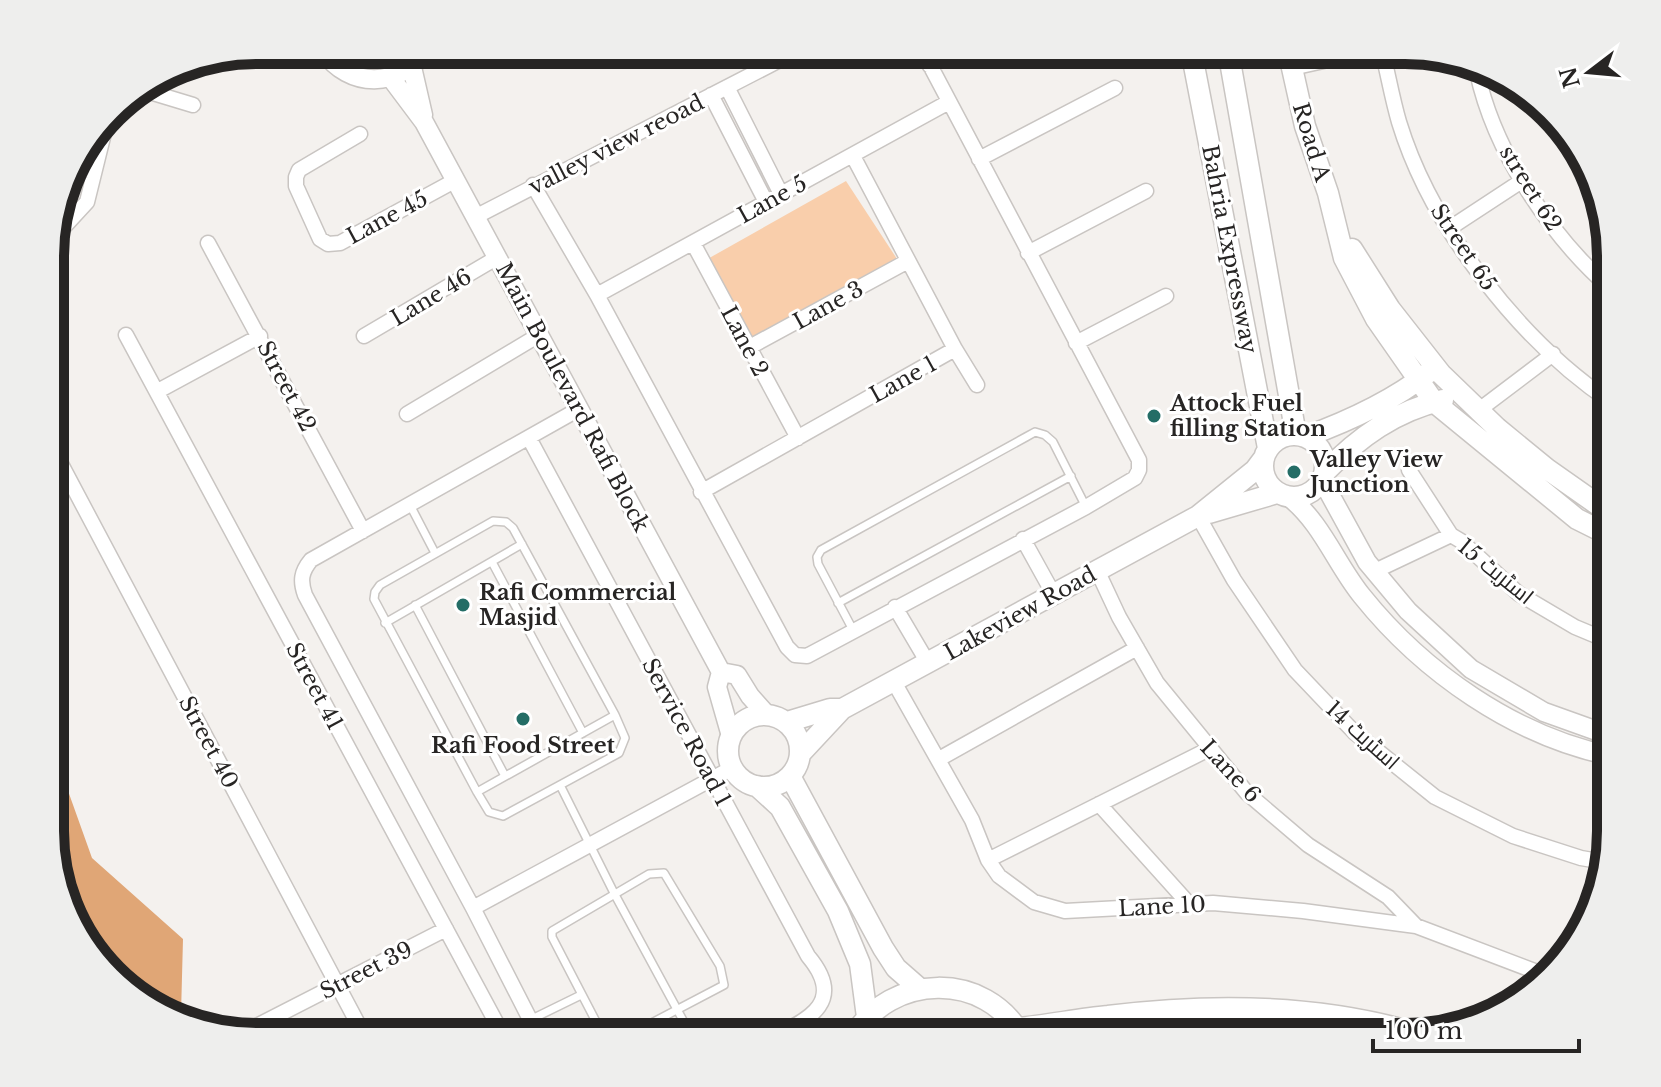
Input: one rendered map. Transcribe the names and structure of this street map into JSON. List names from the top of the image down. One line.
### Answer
{"streets":{"main road":["Road A","Bahria Expressway","Lakeview Road"],"street":["valley view reoad","street 62","Lane 5","Lane 45","Street 65","Lane 46","Lane 3","Lane 2","Lane 1","Street 42","Main Boulevard Rafi Block","اسٹریٹ 15","Street 41","Service Road 1","اسٹریٹ 14","Street 40","Lane 6","Lane 10","Street 39"]},"crossings":[["valley view reoad","Main Boulevard Rafi Block"],["Lane 5","Lane 2"],["Lane 5","Lane 1"],["Lane 45","Main Boulevard Rafi Block"],["Lane 46","Main Boulevard Rafi Block"],["Lane 3","Lane 2"],["Lane 3","Lane 1"],["Lane 2","Lane 1"],["Lakeview Road","اسٹریٹ 14"],["Lakeview Road","Lane 6"],["Lakeview Road","Lane 10"],["Street 41","Street 39"],["Street 40","Street 39"],["Lane 6","Lane 10"]],"places":["Attock Fuel filling Station","Valley View Junction","Rafi Commercial Masjid","Rafi Food Street"],"scale_bar":"100 m","north":"left"}
